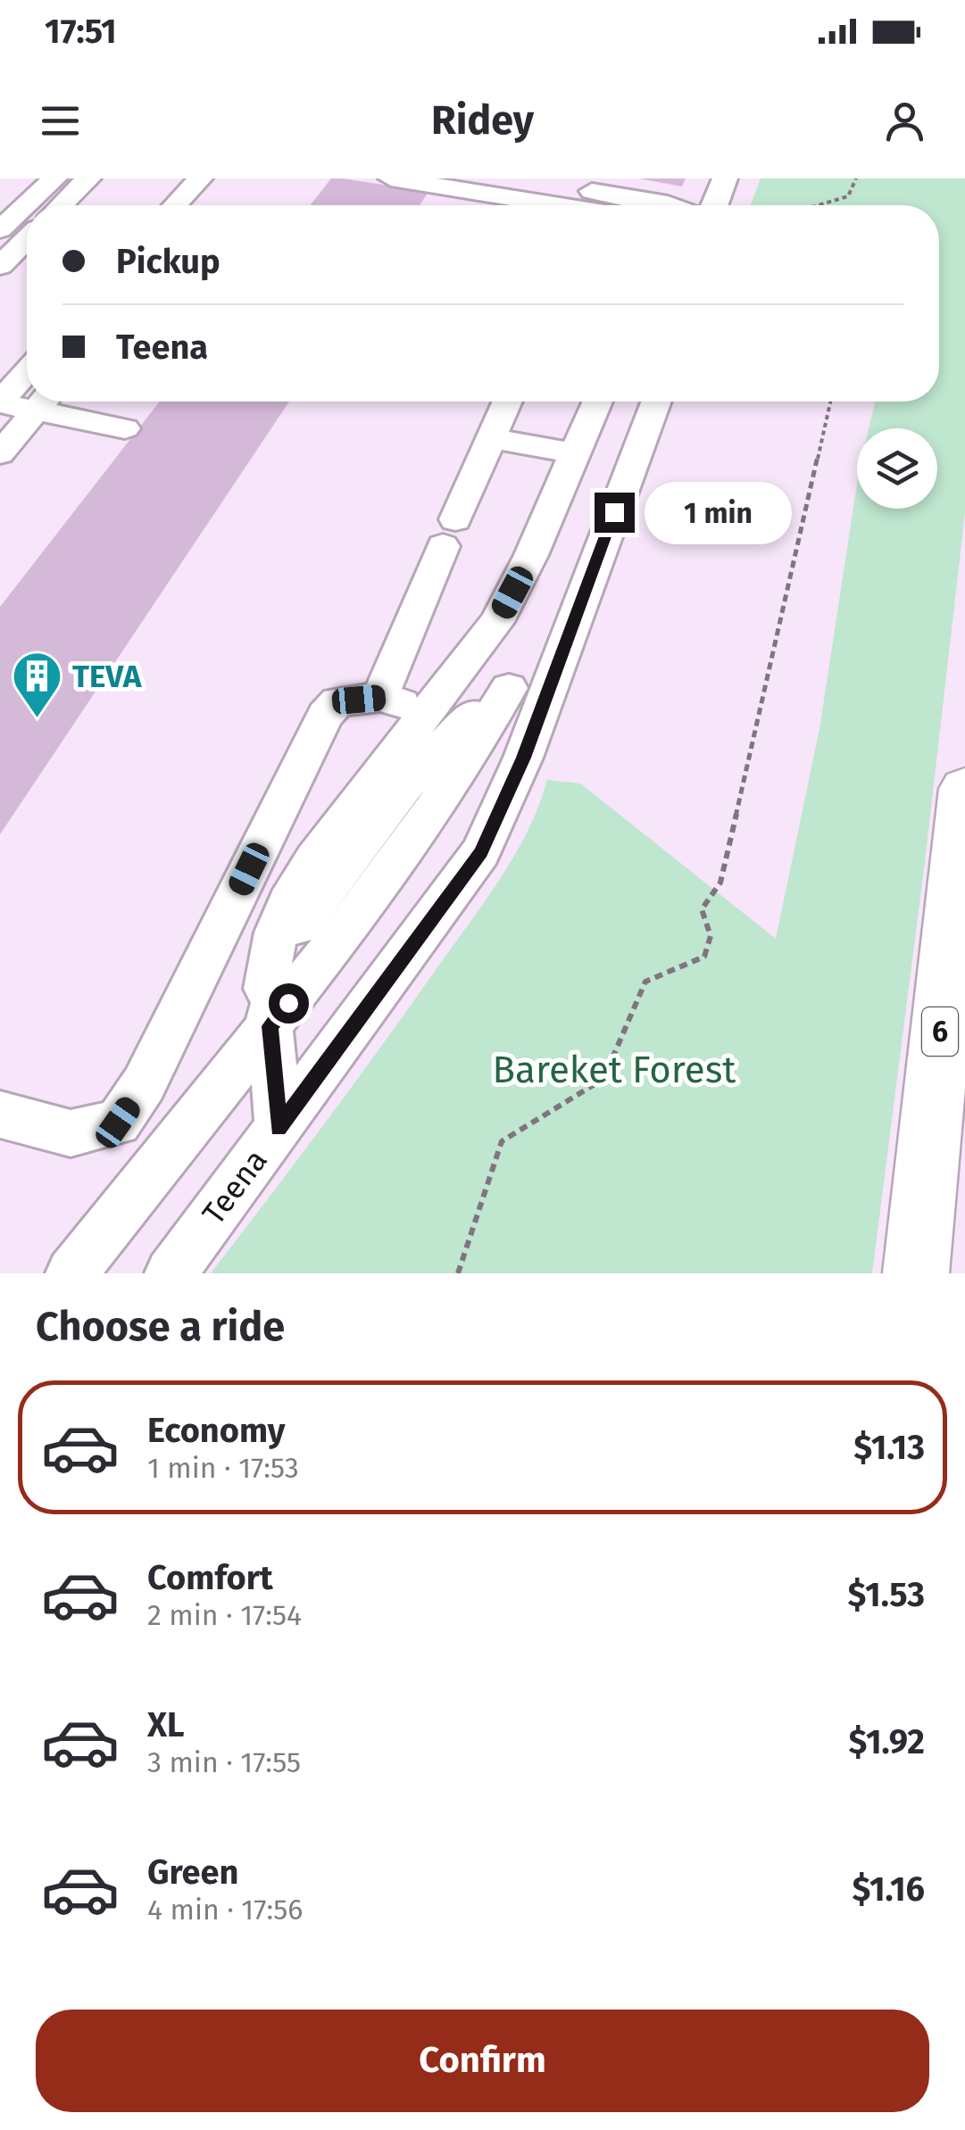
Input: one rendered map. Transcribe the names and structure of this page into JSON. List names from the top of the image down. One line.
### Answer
{"streets":{"highway":["6"],"street":["Teena"]},"parks":["Bareket Forest"],"places":{"building":["TEVA"]},"page":{"status":"17:51","header":"Ridey","banner":["Pickup","Teena"],"bubble":"1 min","heading":"Choose a ride","list":[{"name":"Economy","note":"1 min · 17:53","value":"$1.13"},{"name":"Comfort","note":"2 min · 17:54","value":"$1.53"},{"name":"XL","note":"3 min · 17:55","value":"$1.92"},{"name":"Green","note":"4 min · 17:56","value":"$1.16"}],"buttons":"Confirm"}}
